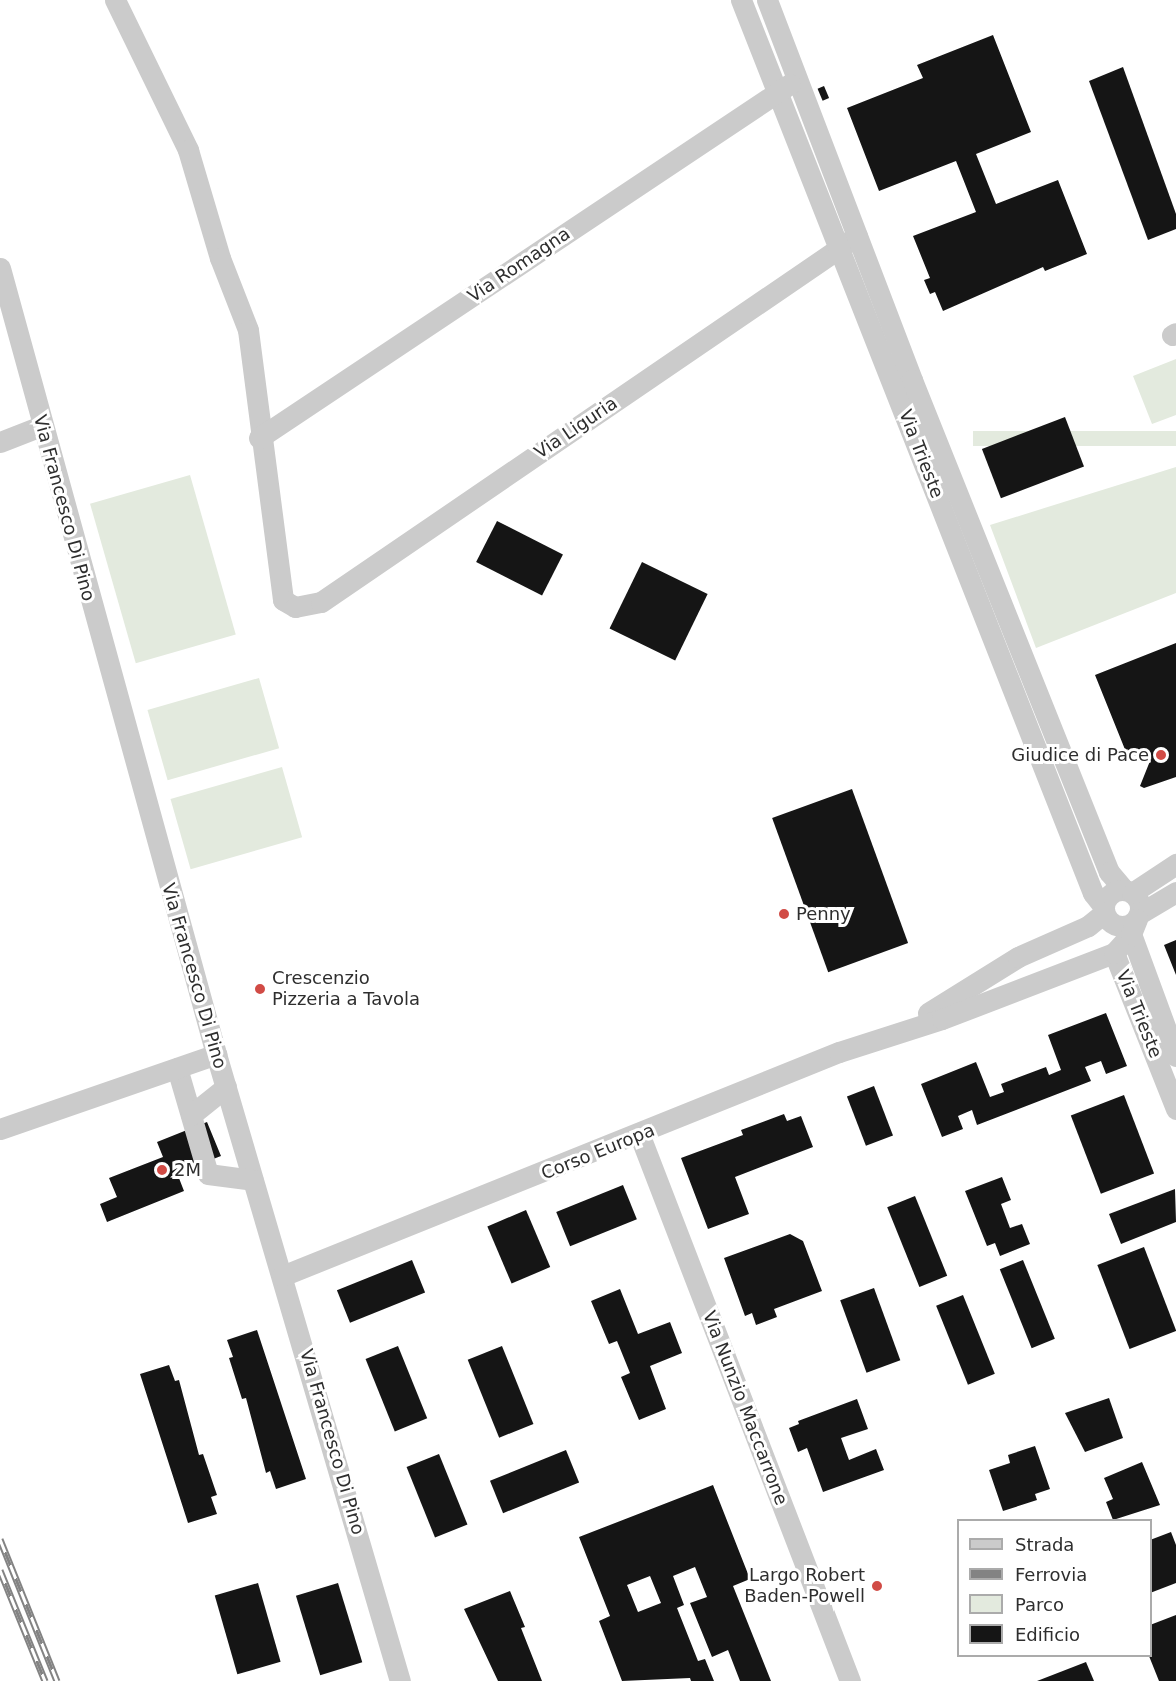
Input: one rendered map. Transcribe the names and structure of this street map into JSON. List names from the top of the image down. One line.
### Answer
{"streets":{"street":["Via Romagna","Via Liguria","Via Trieste","Via Francesco Di Pino","Corso Europa","Via Nunzio Maccarrone"]},"crossings":[["Via Romagna","Via Liguria"],["Via Romagna","Via Trieste"],["Via Liguria","Via Trieste"],["Via Francesco Di Pino","Corso Europa"],["Corso Europa","Via Nunzio Maccarrone"]],"places":["Giudice di Pace","Penny","Crescenzio Pizzeria a Tavola","2M","Largo Robert Baden-Powell"],"legend":["Strada","Ferrovia","Parco","Edificio"]}
